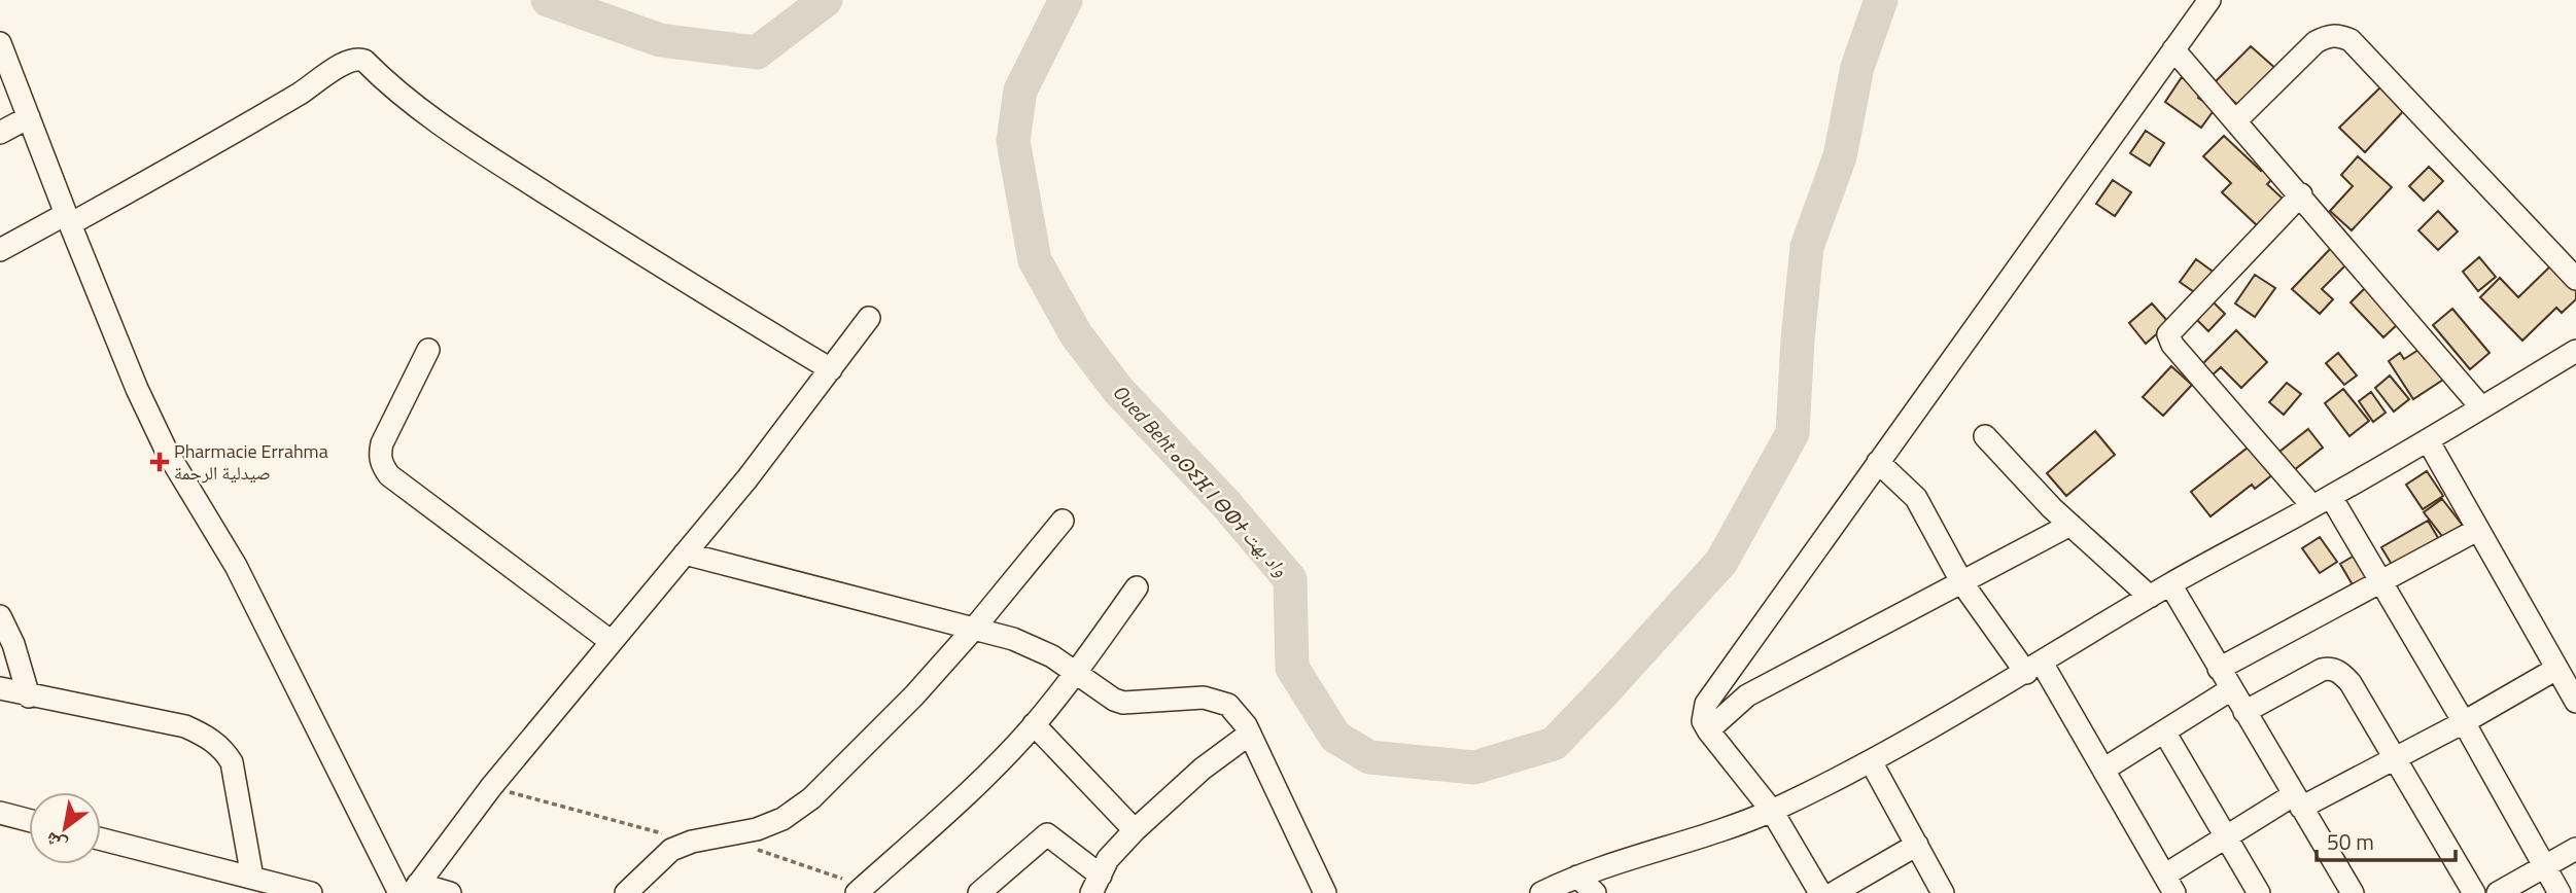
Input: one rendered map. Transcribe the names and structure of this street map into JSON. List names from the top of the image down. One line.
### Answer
{"water":["Oued Beht ⴰⵙⵉⴼ ⵏ ⴱⵀⵜ واد بهت"],"places":{"health":["Pharmacie Errahma صيدلية الرحمة"]},"scale_bar":"50 m","north":"bottom left"}
